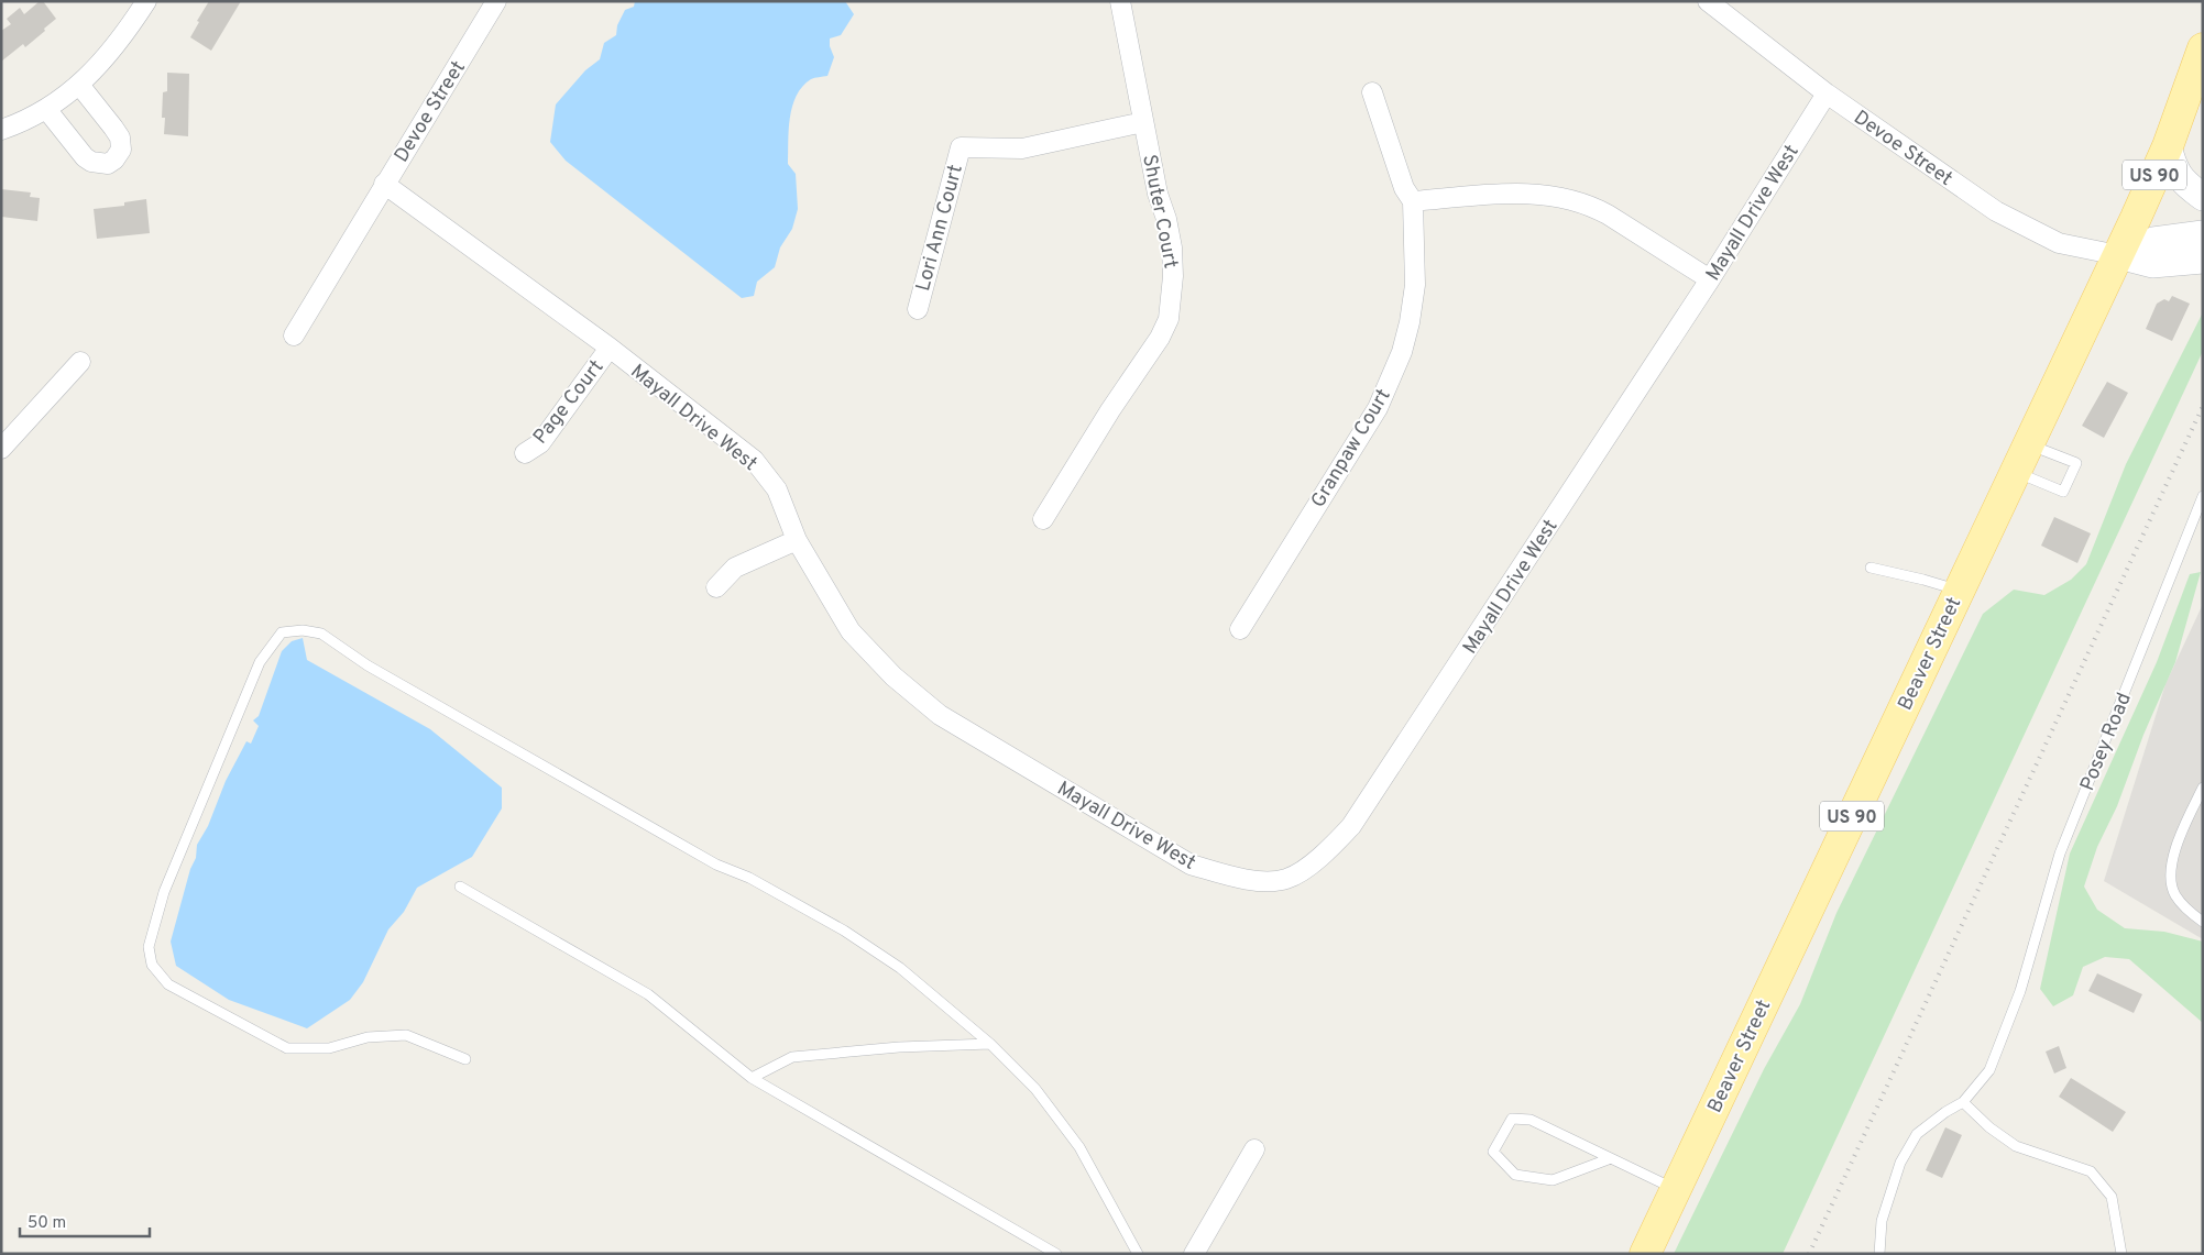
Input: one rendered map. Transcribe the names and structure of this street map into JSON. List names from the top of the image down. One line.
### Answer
{"streets":{"main road":["Devoe Street","US 90","Beaver Street"],"street":["Shuter Court","Mayall Drive West","Lori Ann Court","Page Court","Granpaw Court"],"lane":["Posey Road"]},"crossings":[["Devoe Street","Mayall Drive West"],["Devoe Street","Beaver Street"],["Shuter Court","Lori Ann Court"],["Mayall Drive West","Page Court"]],"scale_bar":"50 m"}
